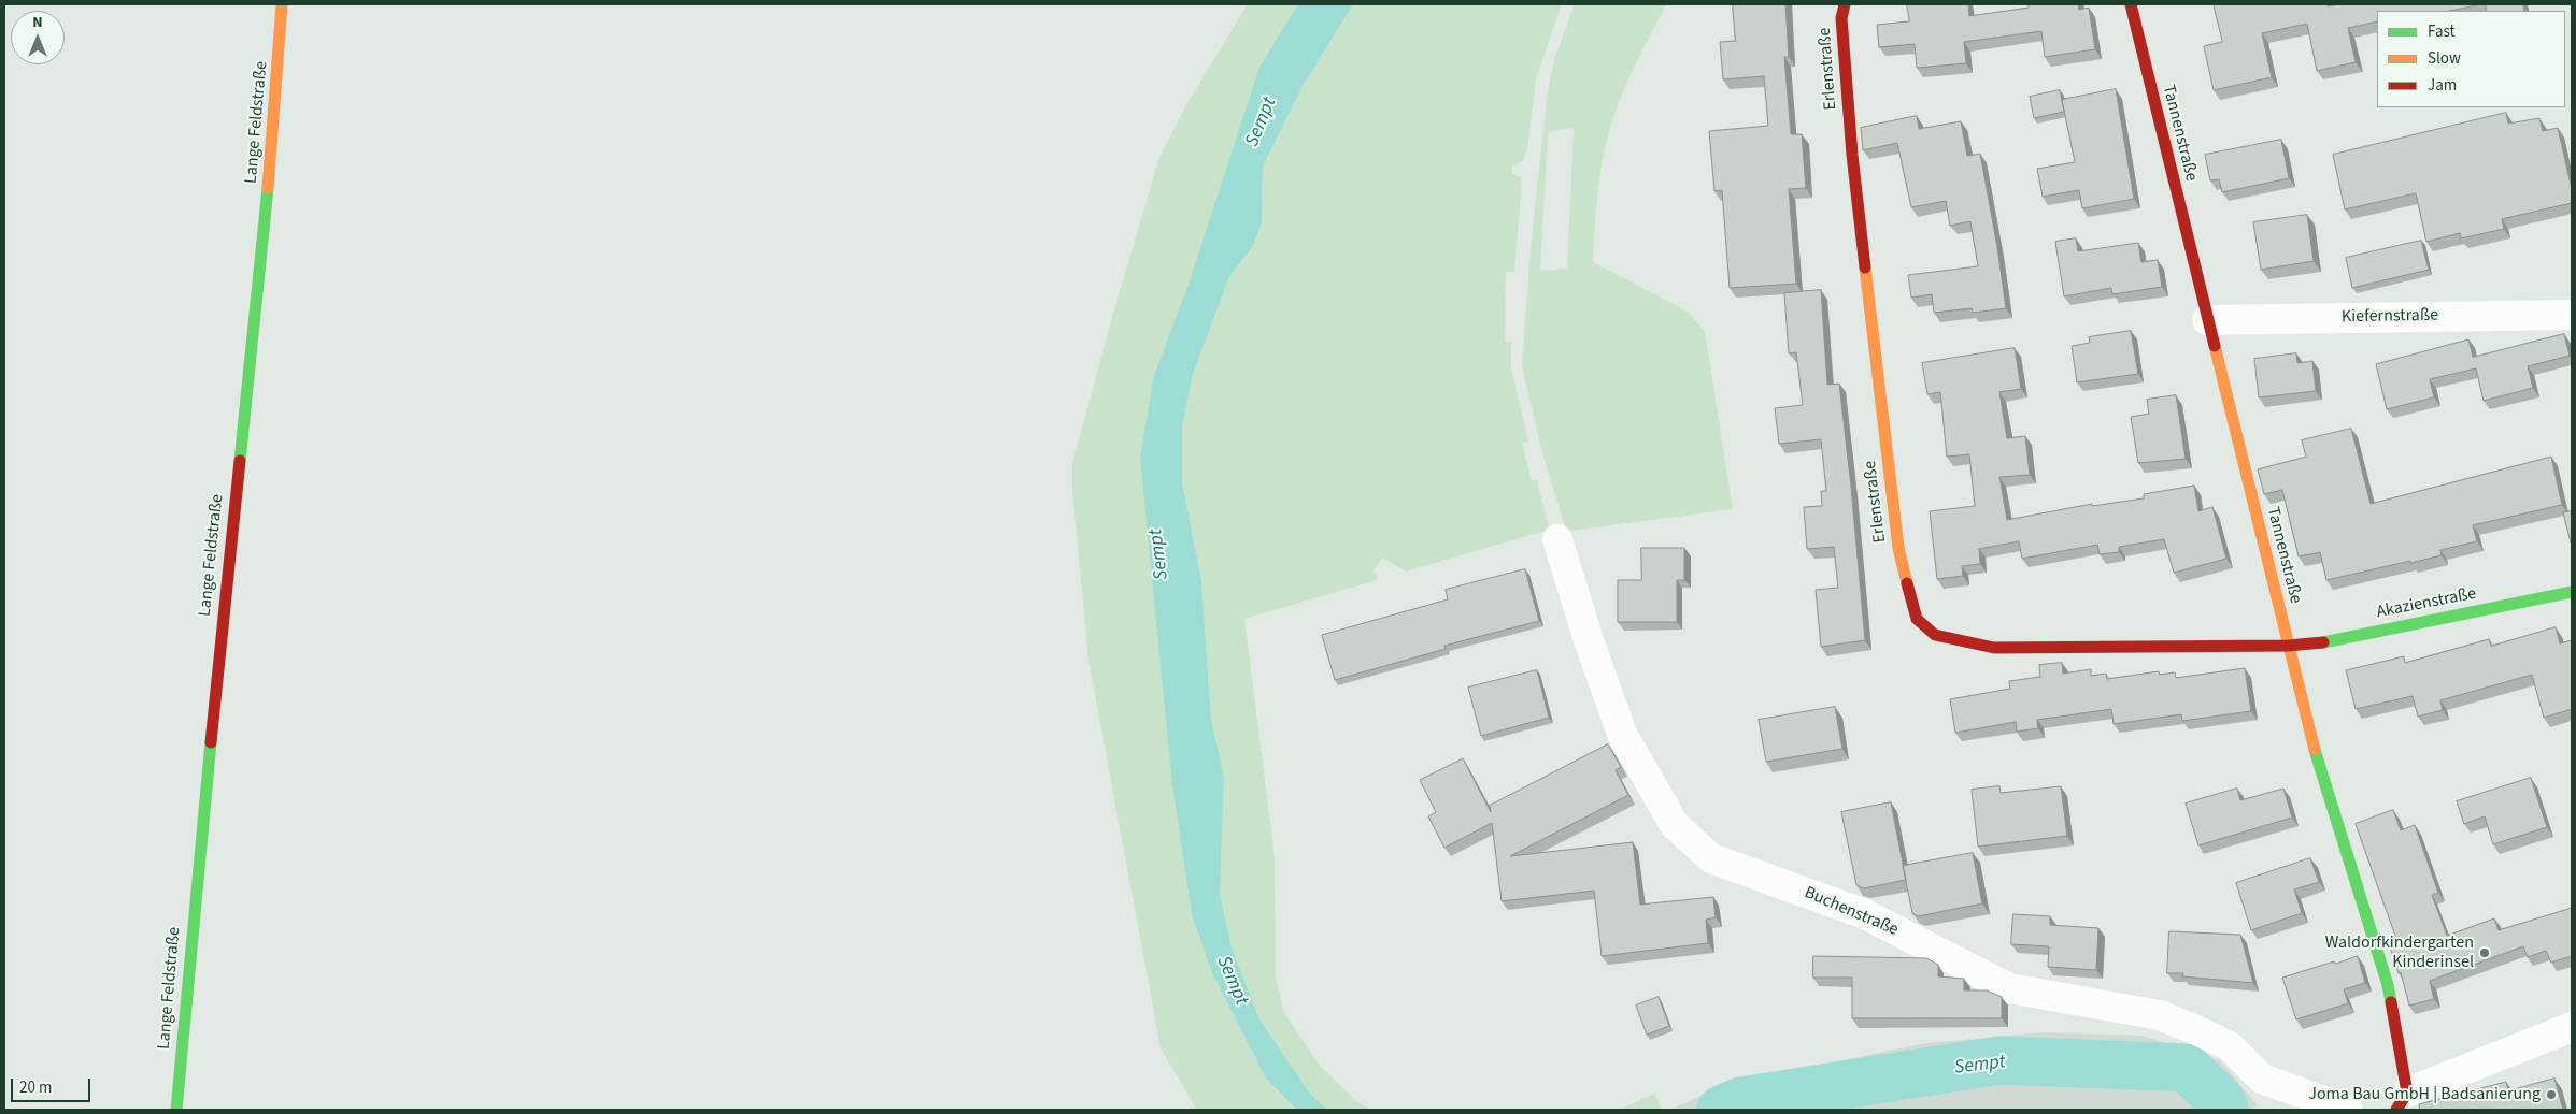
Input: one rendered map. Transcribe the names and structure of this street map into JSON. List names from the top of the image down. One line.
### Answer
{"streets":{"street":["Erlenstraße","Lange Feldstraße","Tannenstraße","Kiefernstraße","Akazienstraße","Buchenstraße"]},"crossings":[["Erlenstraße","Tannenstraße"],["Erlenstraße","Akazienstraße"],["Tannenstraße","Kiefernstraße"],["Tannenstraße","Akazienstraße"]],"water":["Sempt"],"places":["Waldorfkindergarten Kinderinsel","Joma Bau GmbH | Badsanierung"],"legend":["Fast","Slow","Jam"],"scale_bar":"20 m","north":"top"}
